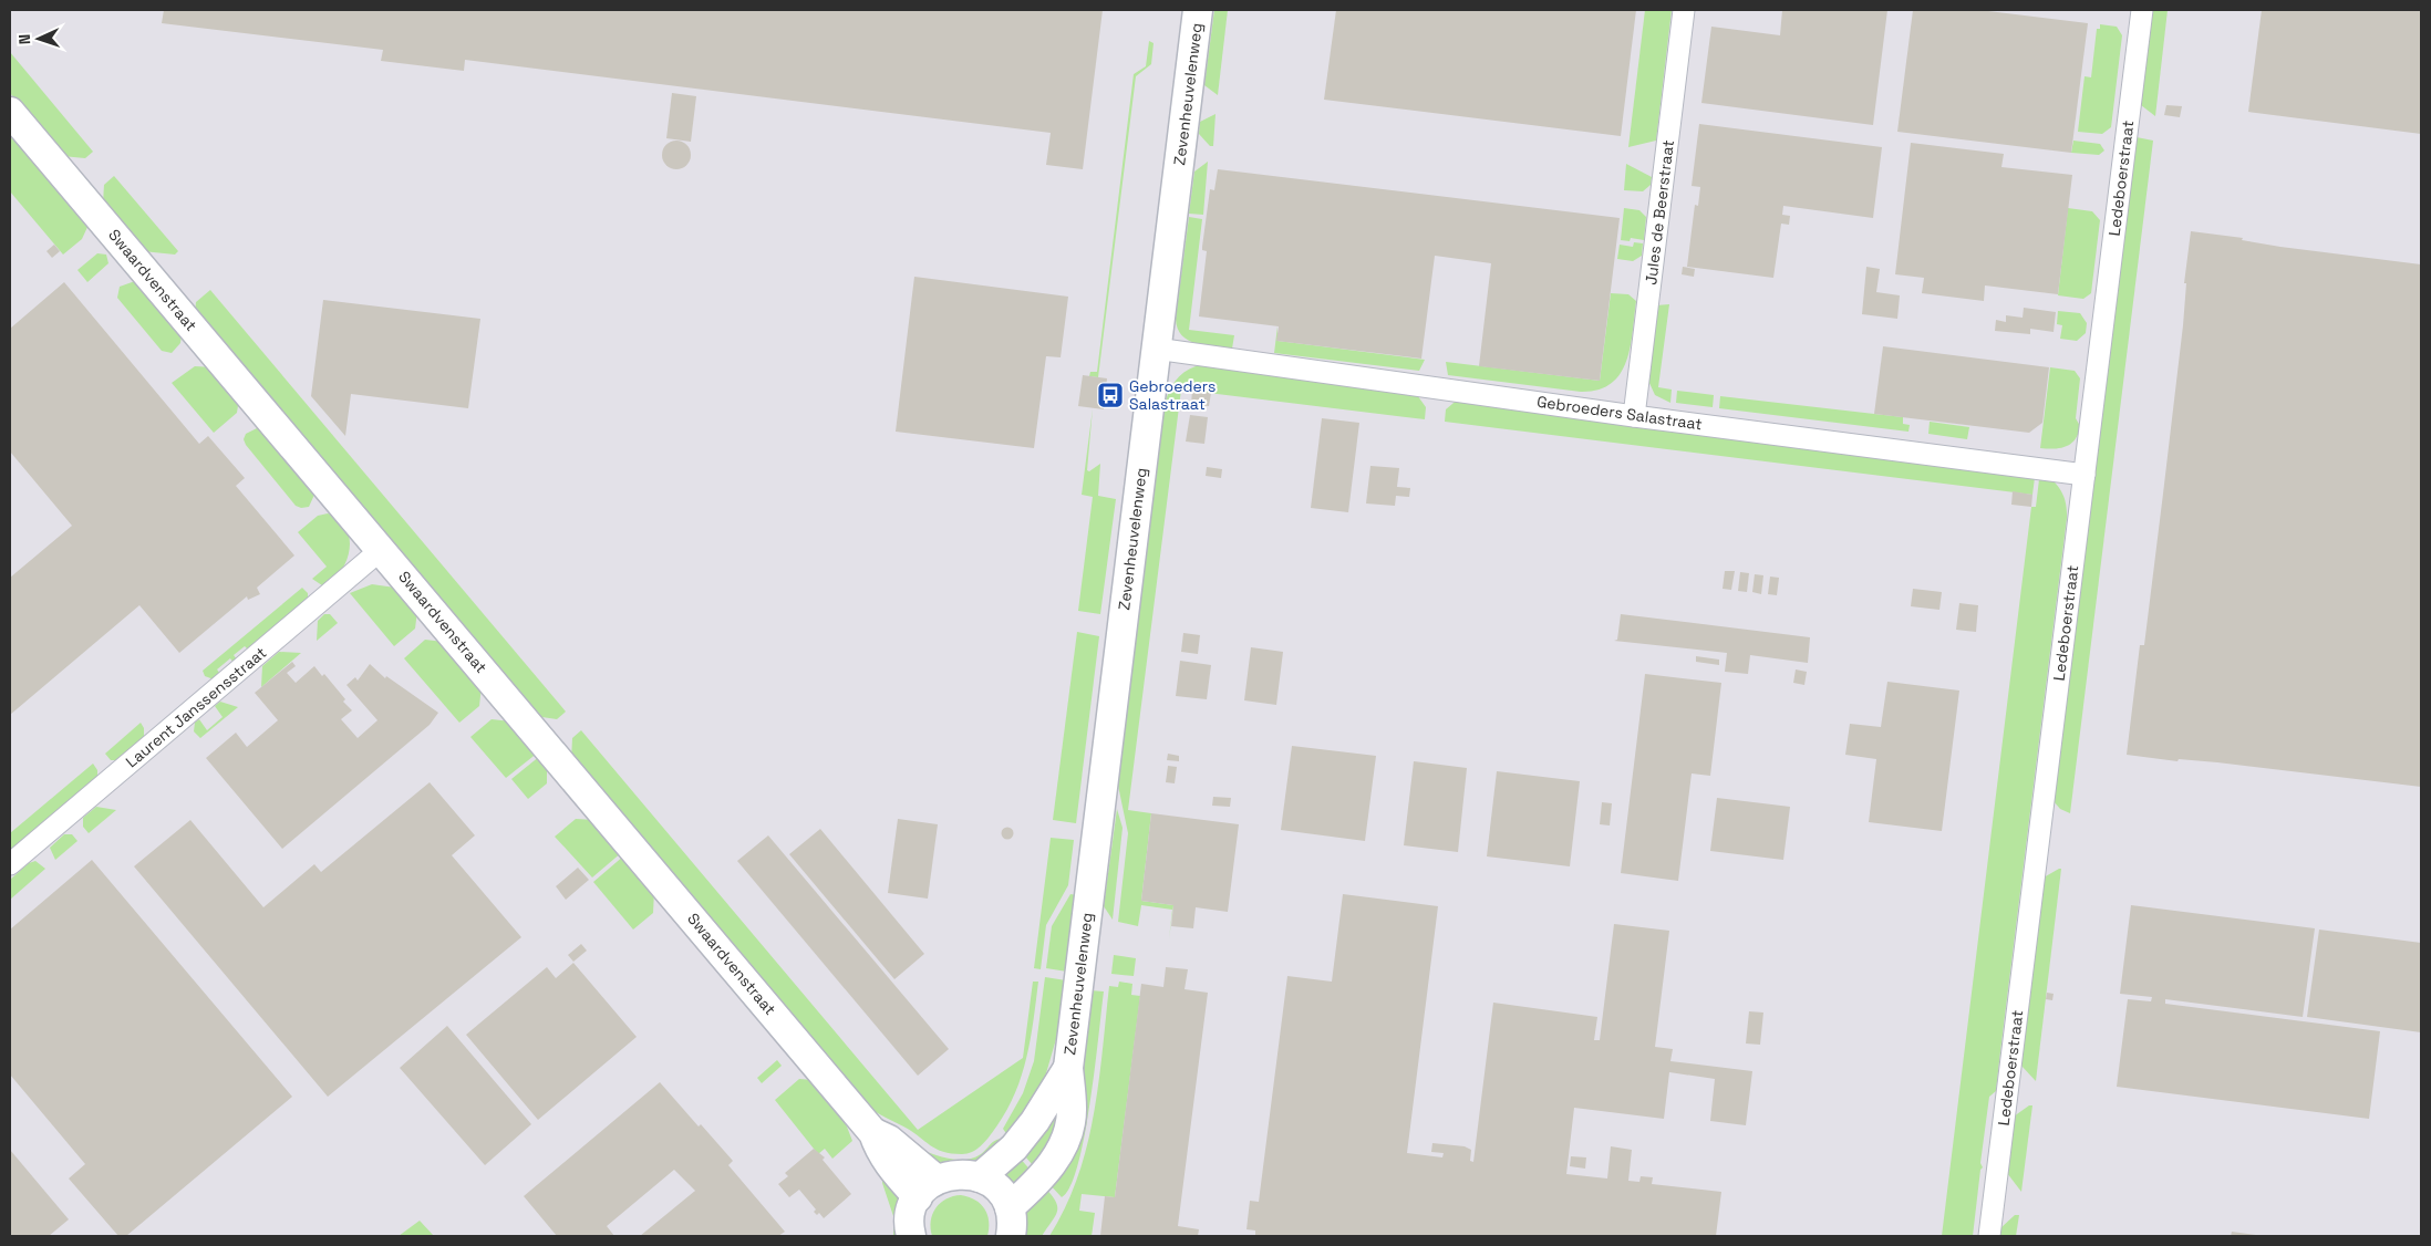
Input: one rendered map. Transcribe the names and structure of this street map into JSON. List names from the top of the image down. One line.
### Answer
{"streets":{"street":["Zevenheuvelenweg","Ledeboerstraat","Jules de Beerstraat","Swaardvenstraat","Gebroeders Salastraat","Laurent Janssensstraat"]},"crossings":[["Zevenheuvelenweg","Gebroeders Salastraat"],["Ledeboerstraat","Gebroeders Salastraat"],["Jules de Beerstraat","Gebroeders Salastraat"],["Swaardvenstraat","Laurent Janssensstraat"]],"places":{"bus stop":["Gebroeders Salastraat"]},"north":"left"}
